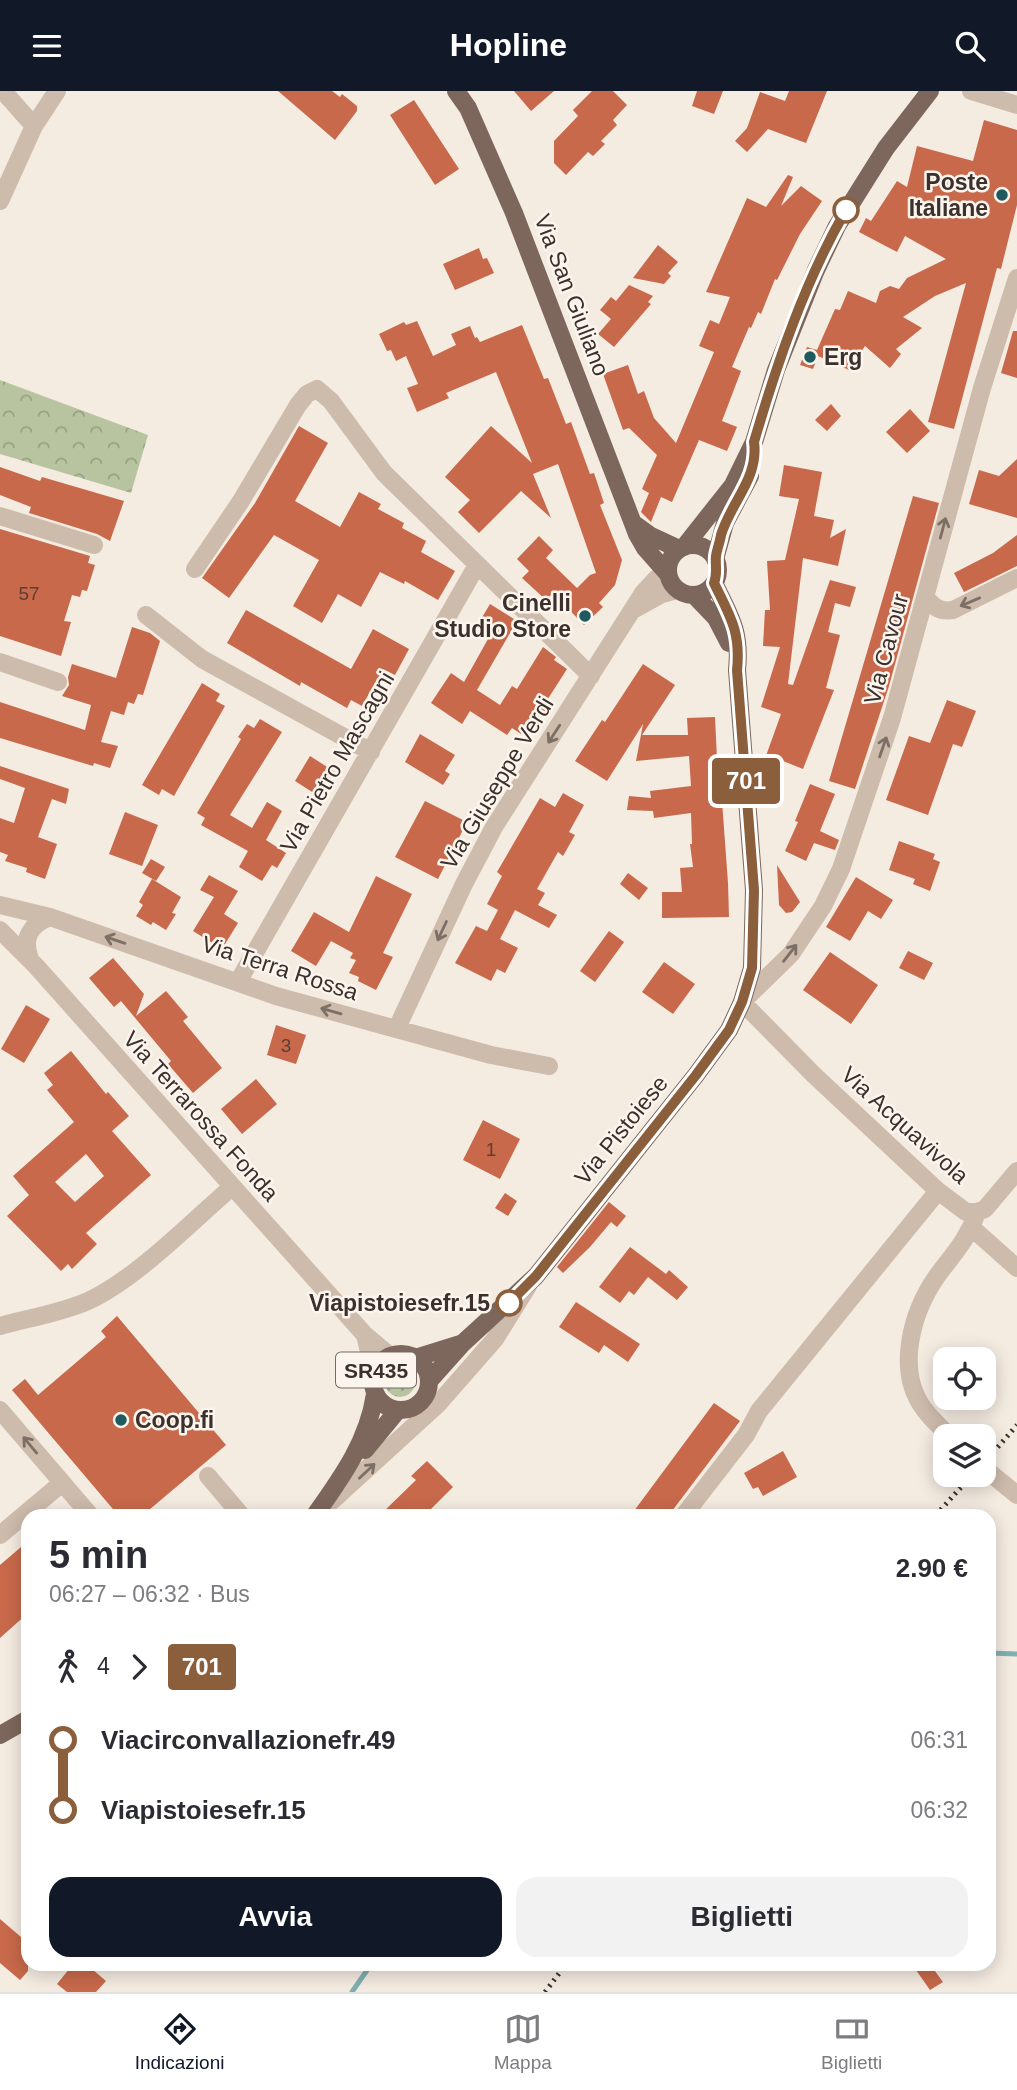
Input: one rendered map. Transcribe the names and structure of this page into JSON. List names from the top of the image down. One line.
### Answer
{"streets":{"main road":["Via San Giuliano","Via Pistoiese","SR435"],"street":["Via Cavour","Via Pietro Mascagni","Via Giuseppe Verdi","Via Terra Rossa","Via Terrarossa Fonda","Via Acquavivola"]},"crossings":[["Via San Giuliano","Via Giuseppe Verdi"],["Via San Giuliano","SR435"],["Via Cavour","Via Acquavivola"],["Via Cavour","Via Pistoiese"],["Via Cavour","SR435"],["Via Pietro Mascagni","Via Terra Rossa"],["Via Giuseppe Verdi","Via Terra Rossa"],["Via Giuseppe Verdi","SR435"],["Via Terrarossa Fonda","Via Pistoiese"],["Via Terrarossa Fonda","SR435"],["Via Acquavivola","Via Pistoiese"],["Via Acquavivola","SR435"],["Via Pistoiese","SR435"]],"one_way":["Via Cavour","Via Giuseppe Verdi","Via Terra Rossa"],"places":["Poste Italiane","Erg","Cinelli Studio Store","Viapistoiesefr.15","Coop.fi"],"lines":["bus line 701"],"house_numbers":["57","3","1"],"page":{"header":"Hopline","on_map":"701","heading":["5 min","06:27 – 06:32 · Bus","2.90 €"],"legs":["4","701"],"list":[{"name":"Viacirconvallazionefr.49","value":"06:31"},{"name":"Viapistoiesefr.15","value":"06:32"}],"buttons":["Avvia","Biglietti"],"tabs":["Indicazioni","Mappa","Biglietti"]}}
